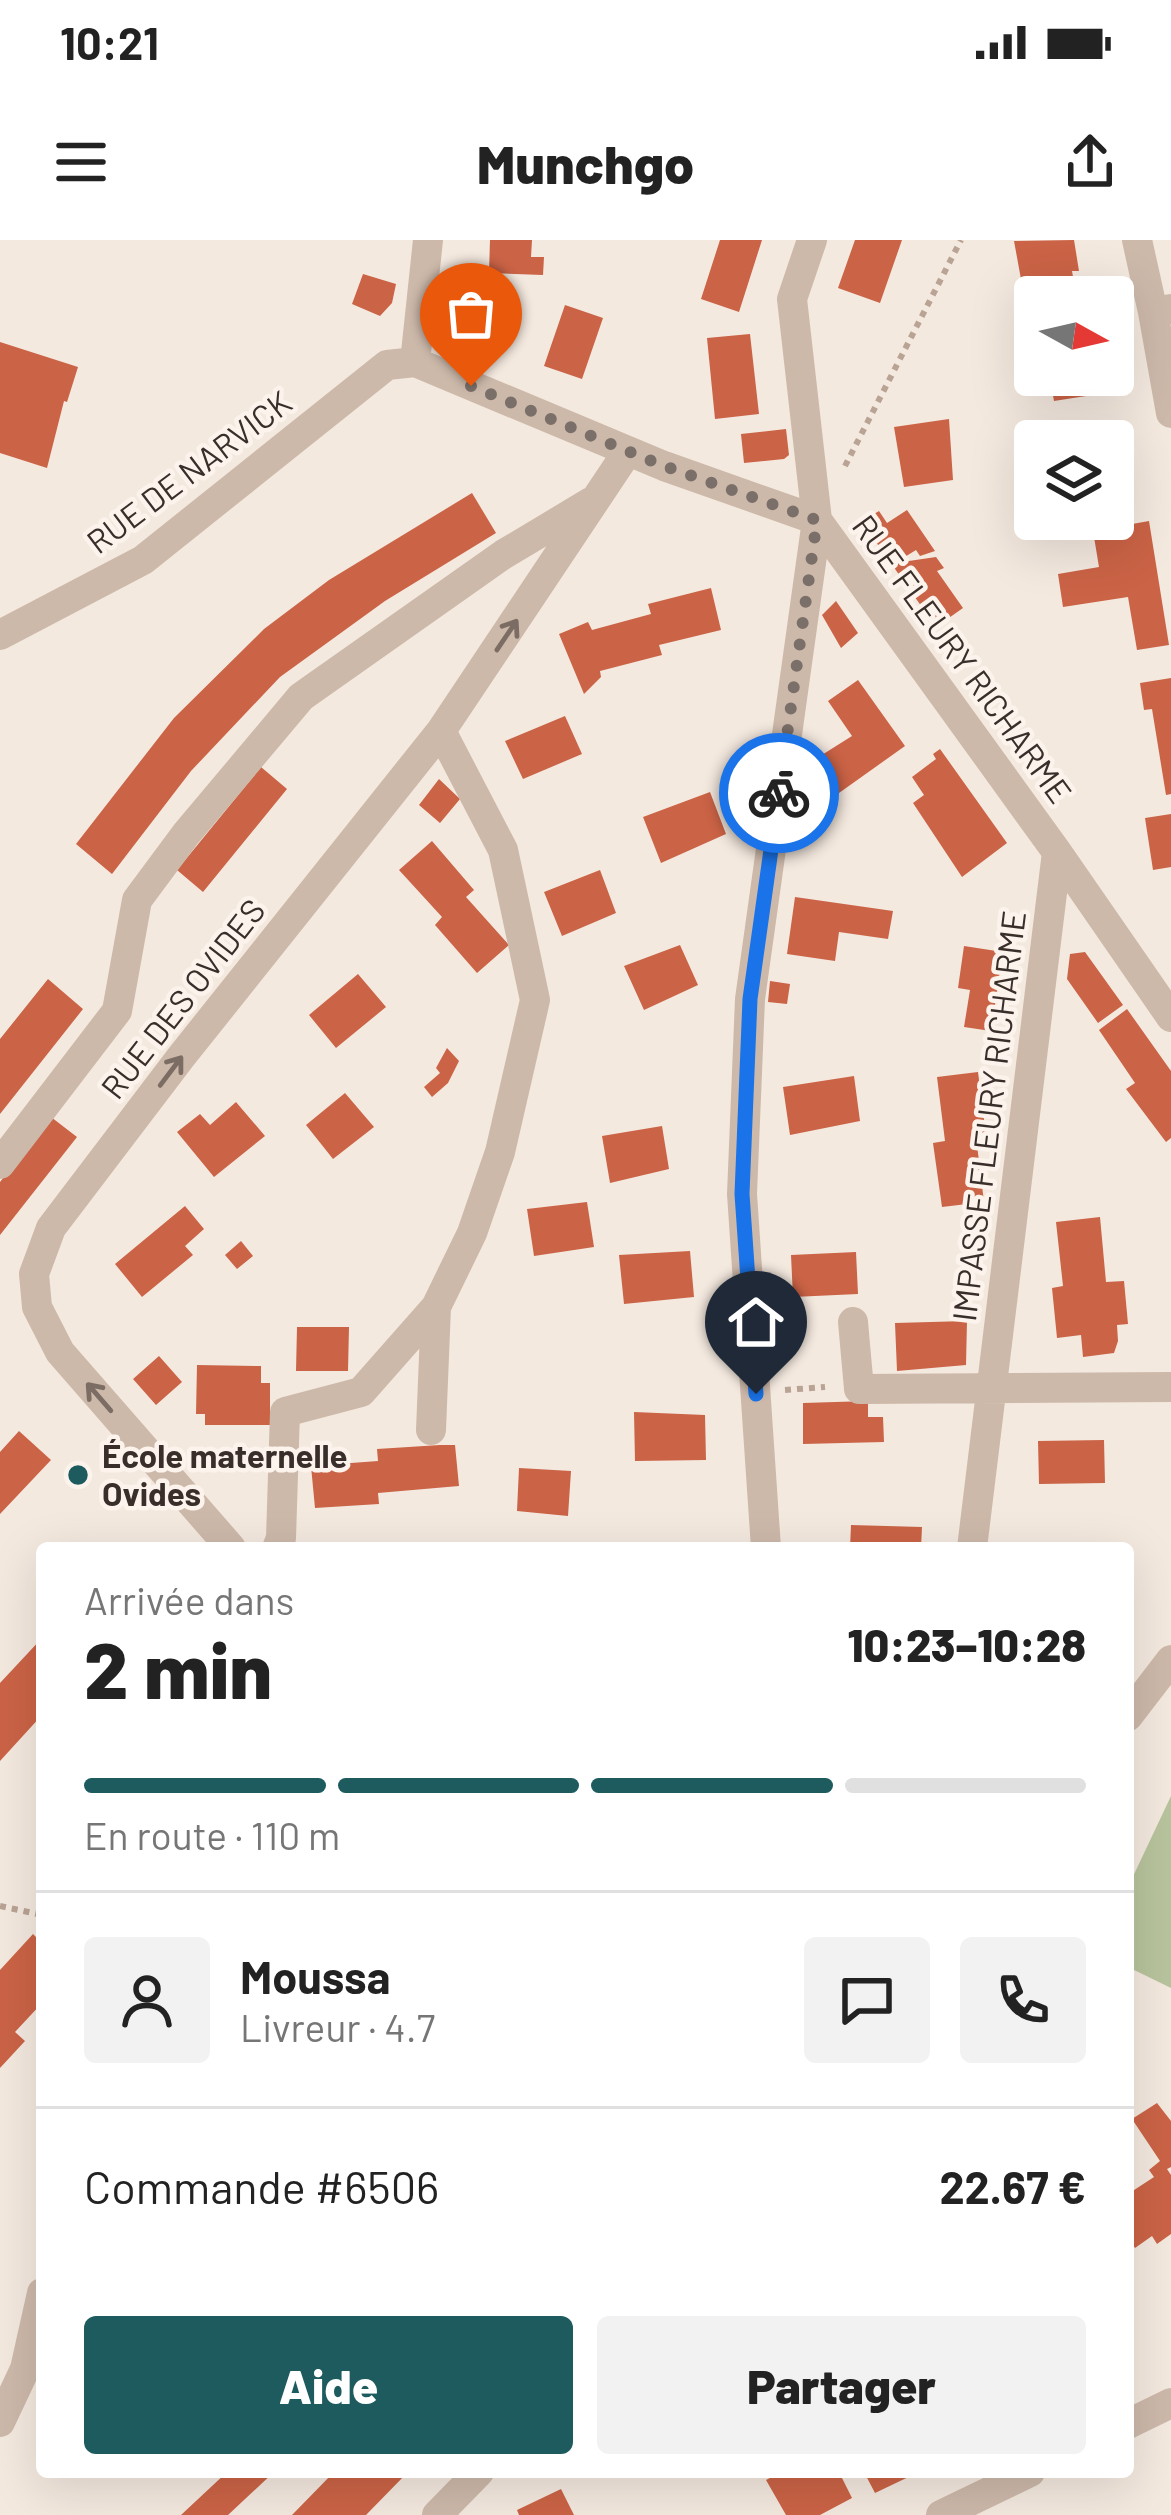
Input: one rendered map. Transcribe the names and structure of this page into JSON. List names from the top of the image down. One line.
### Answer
{"streets":{"street":["RUE DE NARVICK","RUE FLEURY RICHARME","RUE DES OVIDES","IMPASSE FLEURY RICHARME"]},"crossings":[["RUE DE NARVICK","RUE FLEURY RICHARME"],["RUE FLEURY RICHARME","RUE DES OVIDES"],["RUE FLEURY RICHARME","IMPASSE FLEURY RICHARME"]],"one_way":["RUE DES OVIDES"],"places":["École maternelle Ovides"],"north":"right","page":{"status":"10:21","header":"Munchgo","heading":["2 min","Arrivée dans","10:23–10:28"],"panel":["Moussa","Livreur · 4.7","Commande #6506","22.67 €"],"bar":"En route · 110 m","buttons":["Aide","Partager"]}}
